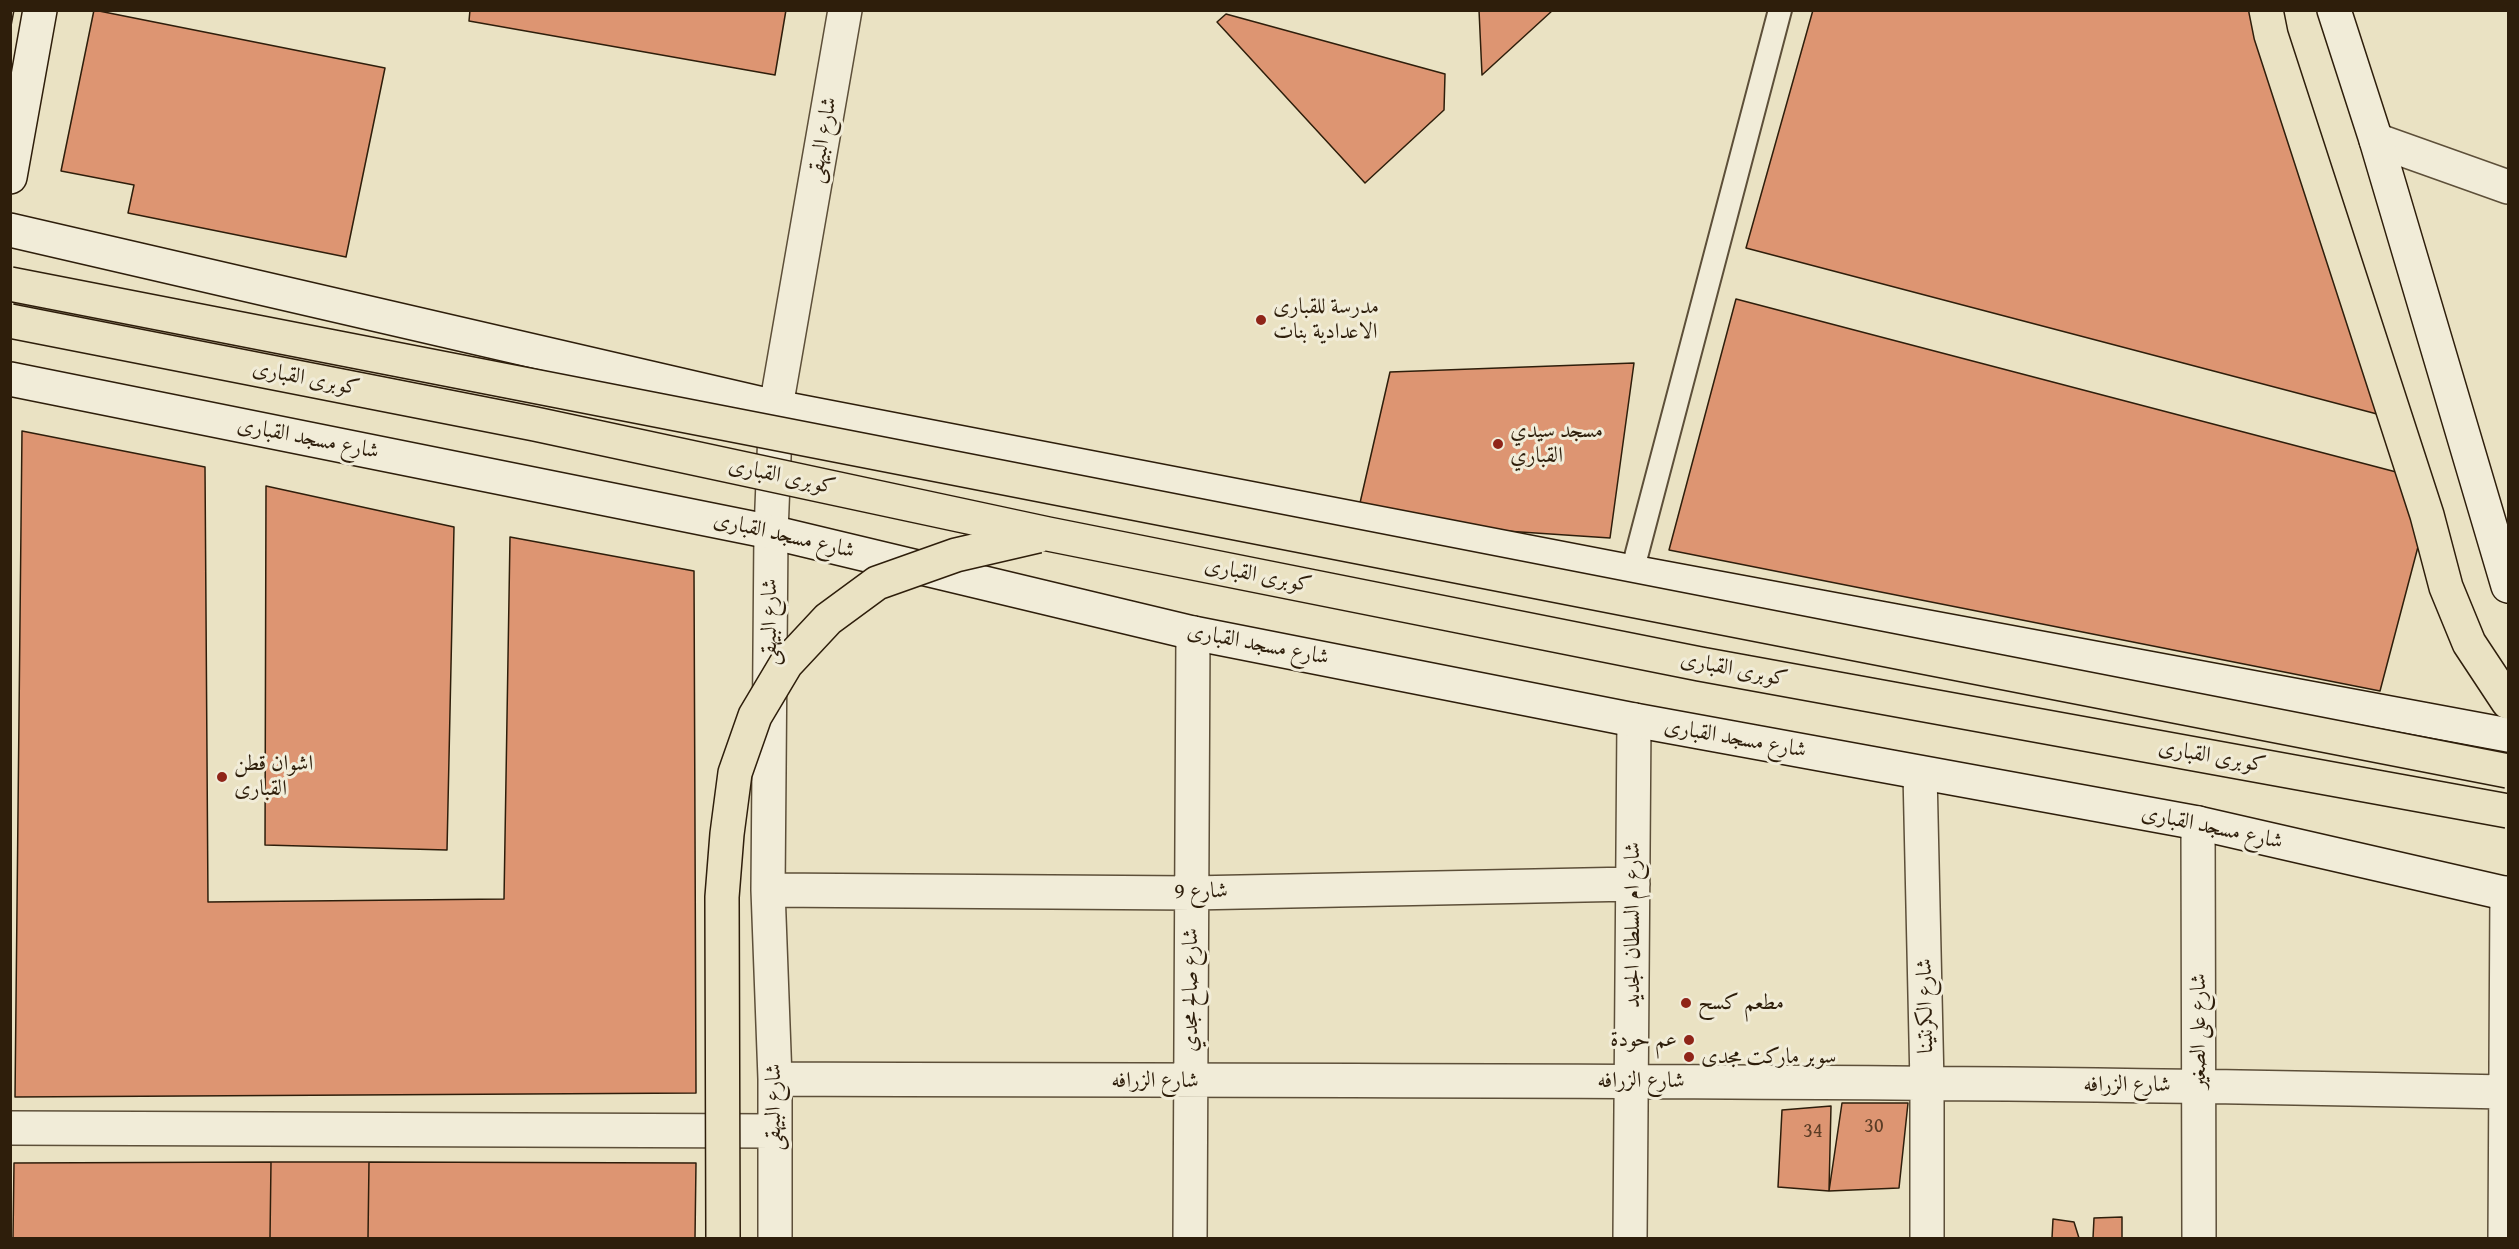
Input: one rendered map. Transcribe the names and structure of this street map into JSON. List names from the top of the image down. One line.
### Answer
{"streets":{"main road":["كوبرى القبارى"],"street":["شارع البيهقى","شارع مسجد القبارى","شارع 9","شارع ام السلطان الجديد","شارع صالح مجدي","شارع الكرنتينا","شارع على الصغير","شارع الزرافه"]},"crossings":[["شارع البيهقى","شارع مسجد القبارى"],["شارع البيهقى","شارع 9"],["شارع البيهقى","شارع الزرافه"],["شارع مسجد القبارى","شارع ام السلطان الجديد"],["شارع مسجد القبارى","شارع صالح مجدي"],["شارع مسجد القبارى","شارع الكرنتينا"],["شارع مسجد القبارى","شارع على الصغير"],["شارع 9","شارع ام السلطان الجديد"],["شارع 9","شارع صالح مجدي"],["شارع ام السلطان الجديد","شارع الزرافه"],["شارع صالح مجدي","شارع الزرافه"],["شارع الكرنتينا","شارع الزرافه"],["شارع على الصغير","شارع الزرافه"]],"places":["مدرسة للقبارى الاعدادية بنات","مسجد سيدي القباري","اشوان قطن القبارى","مطعم كسح","عم حودة","سوبر ماركت مجدى"],"house_numbers":["30","34"]}
